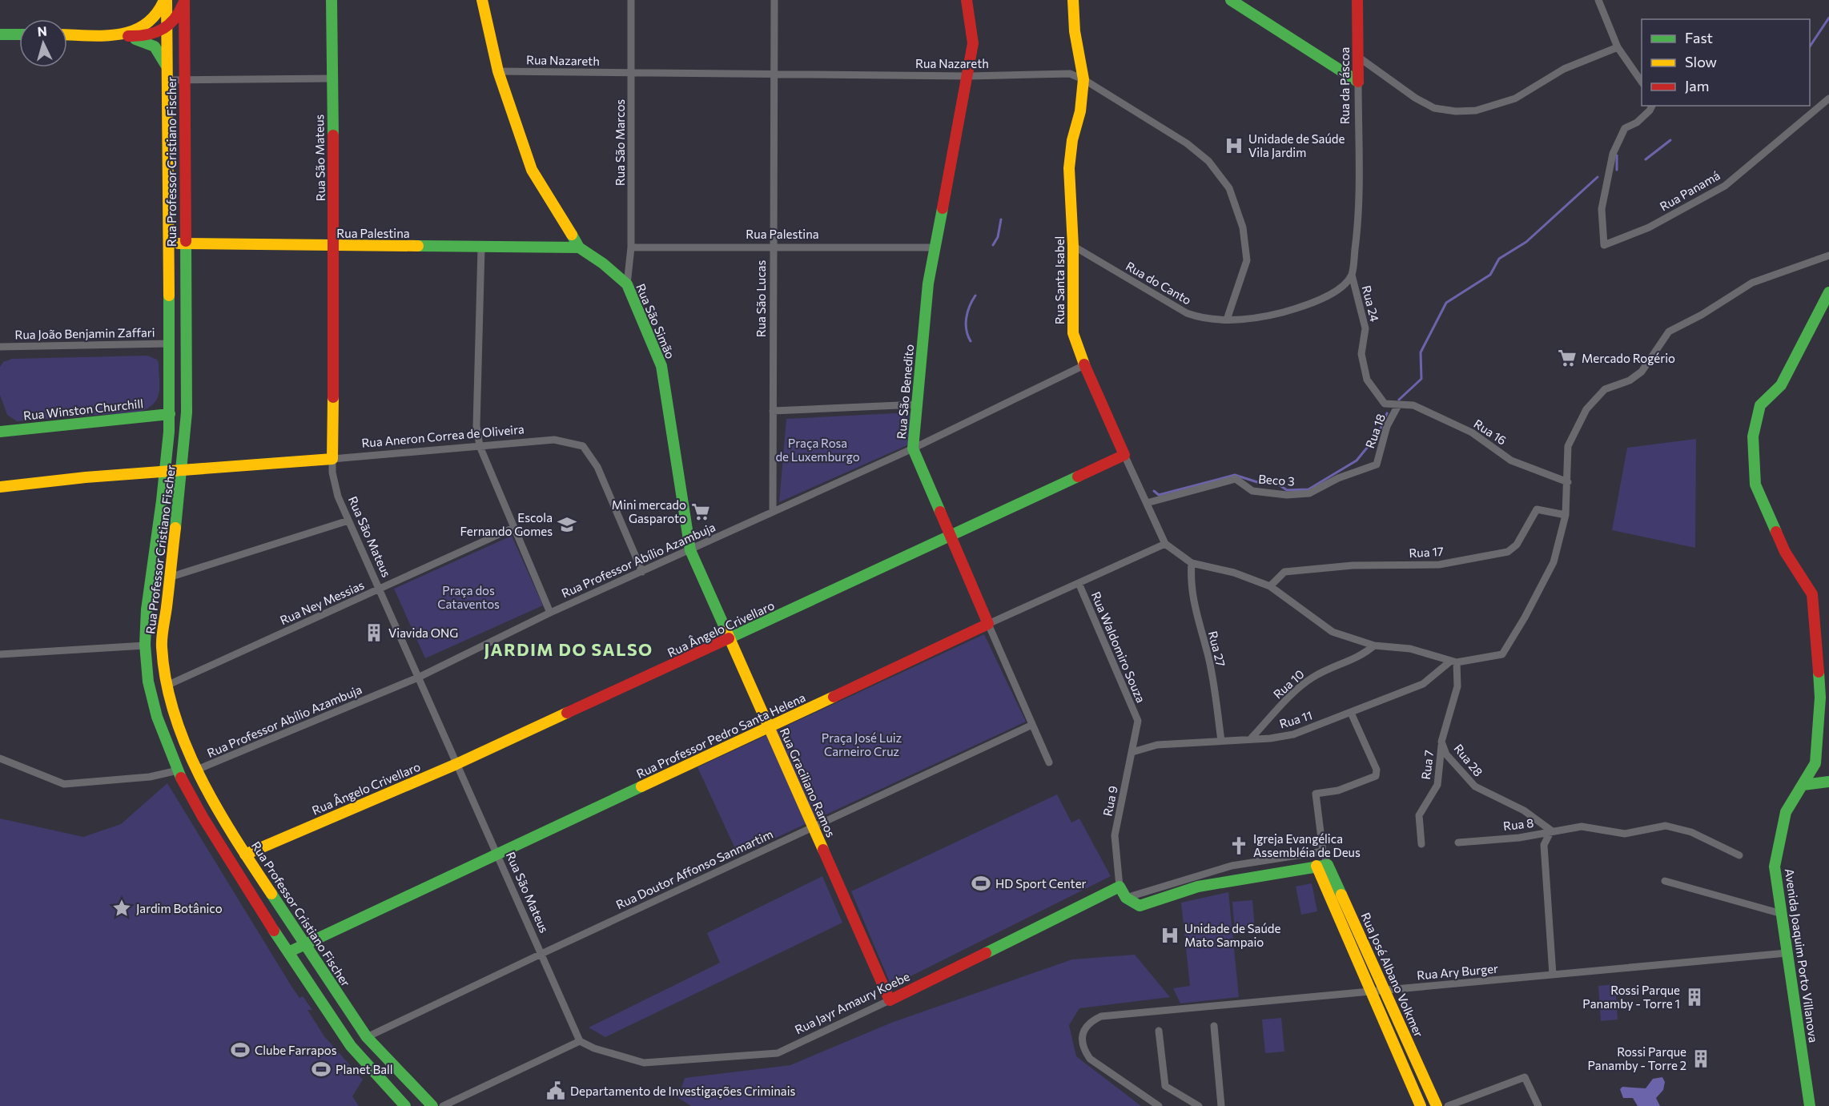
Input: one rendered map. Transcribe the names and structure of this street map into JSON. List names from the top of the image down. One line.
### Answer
{"streets":{"street":["Rua Nazareth","Rua da Páscoa","Rua São Marcos","Rua São Mateus","Rua Professor Cristiano Fischer","Rua Panamá","Rua Palestina","Rua Santa Isabel","Rua do Canto","Rua São Lucas","Rua 24","Rua São Simão","Rua João Benjamin Zaffari","Rua São Benedito","Rua Winston Churchill","Rua 18","Rua 16","Rua Aneron Correa de Oliveira","Beco 3","Rua 17","Rua Professor Abílio Azambuja","Rua Ney Messias","Rua Ângelo Crivellaro","Rua Waldomiro Souza","Rua 27","Rua 10","Rua 11","Rua Professor Pedro Santa Helena","Rua 28","Rua 7","Rua Graciliano Ramos","Rua 9","Rua 8","Rua Doutor Affonso Sanmartim","Avenida Joaquim Porto Villanova","Rua Ary Burger","Rua José Albano Volkmer","Rua Jayr Amaury Koebe"]},"crossings":[["Rua Nazareth","Rua São Marcos"],["Rua Nazareth","Rua Santa Isabel"],["Rua Nazareth","Rua do Canto"],["Rua Nazareth","Rua São Lucas"],["Rua Nazareth","Rua São Simão"],["Rua Nazareth","Rua São Benedito"],["Rua da Páscoa","Rua do Canto"],["Rua da Páscoa","Rua 24"],["Rua São Marcos","Rua Palestina"],["Rua São Marcos","Rua São Simão"],["Rua São Mateus","Rua Palestina"],["Rua São Mateus","Rua Aneron Correa de Oliveira"],["Rua São Mateus","Rua Professor Abílio Azambuja"],["Rua São Mateus","Rua Ney Messias"],["Rua São Mateus","Rua Ângelo Crivellaro"],["Rua São Mateus","Rua Professor Pedro Santa Helena"],["Rua São Mateus","Rua Doutor Affonso Sanmartim"],["Rua São Mateus","Rua Jayr Amaury Koebe"],["Rua Professor Cristiano Fischer","Rua Palestina"],["Rua Professor Cristiano Fischer","Rua João Benjamin Zaffari"],["Rua Professor Cristiano Fischer","Rua Winston Churchill"],["Rua Professor Cristiano Fischer","Rua Aneron Correa de Oliveira"],["Rua Professor Cristiano Fischer","Rua Professor Abílio Azambuja"],["Rua Professor Cristiano Fischer","Rua Ney Messias"],["Rua Professor Cristiano Fischer","Rua Ângelo Crivellaro"],["Rua Professor Cristiano Fischer","Rua Professor Pedro Santa Helena"],["Rua Professor Cristiano Fischer","Rua Doutor Affonso Sanmartim"],["Rua Palestina","Rua São Lucas"],["Rua Palestina","Rua São Simão"],["Rua Palestina","Rua São Benedito"],["Rua Santa Isabel","Rua do Canto"],["Rua Santa Isabel","Beco 3"],["Rua Santa Isabel","Rua Professor Abílio Azambuja"],["Rua Santa Isabel","Rua Ângelo Crivellaro"],["Rua Santa Isabel","Rua Professor Pedro Santa Helena"],["Rua do Canto","Rua 24"],["Rua São Lucas","Rua Professor Abílio Azambuja"],["Rua 24","Rua 18"],["Rua 24","Rua 16"],["Rua São Simão","Rua Professor Abílio Azambuja"],["Rua São Simão","Rua Graciliano Ramos"],["Rua São Benedito","Rua Professor Abílio Azambuja"],["Rua São Benedito","Rua Ângelo Crivellaro"],["Rua São Benedito","Rua Professor Pedro Santa Helena"],["Rua São Benedito","Rua Doutor Affonso Sanmartim"],["Rua 18","Rua 16"],["Rua 18","Beco 3"],["Rua Aneron Correa de Oliveira","Rua Professor Abílio Azambuja"],["Rua Professor Abílio Azambuja","Rua Graciliano Ramos"],["Rua Ângelo Crivellaro","Rua Graciliano Ramos"],["Rua Waldomiro Souza","Rua Professor Pedro Santa Helena"],["Rua Waldomiro Souza","Rua 9"],["Rua 27","Rua 11"],["Rua 10","Rua 11"],["Rua 11","Rua 28"],["Rua 11","Rua 9"],["Rua Professor Pedro Santa Helena","Rua Graciliano Ramos"],["Rua 28","Rua 7"],["Rua 28","Rua 8"],["Rua Graciliano Ramos","Rua Doutor Affonso Sanmartim"],["Rua Graciliano Ramos","Rua Jayr Amaury Koebe"],["Rua 9","Rua Jayr Amaury Koebe"],["Avenida Joaquim Porto Villanova","Rua Ary Burger"],["Rua Ary Burger","Rua José Albano Volkmer"]],"districts":["JARDIM DO SALSO"],"parks":["Praça Rosa de Luxemburgo","Praça dos Cataventos","Praça José Luiz Carneiro Cruz"],"places":{"hospital":["Unidade de Saúde Vila Jardim","Unidade de Saúde Mato Sampaio"],"supermarket":["Mercado Rogério","Mini mercado Gasparoto"],"school or university":["Escola Fernando Gomes"],"building":["Viavida ONG","Rossi Parque Panamby - Torre 1","Rossi Parque Panamby - Torre 2"],"church":["Igreja Evangélica Assembléia de Deus"],"sports":["HD Sport Center","Clube Farrapos","Planet Ball"],"place":["Jardim Botânico"],"public building":["Departamento de Investigações Criminais"]},"legend":["Fast","Slow","Jam"],"north":"top"}
